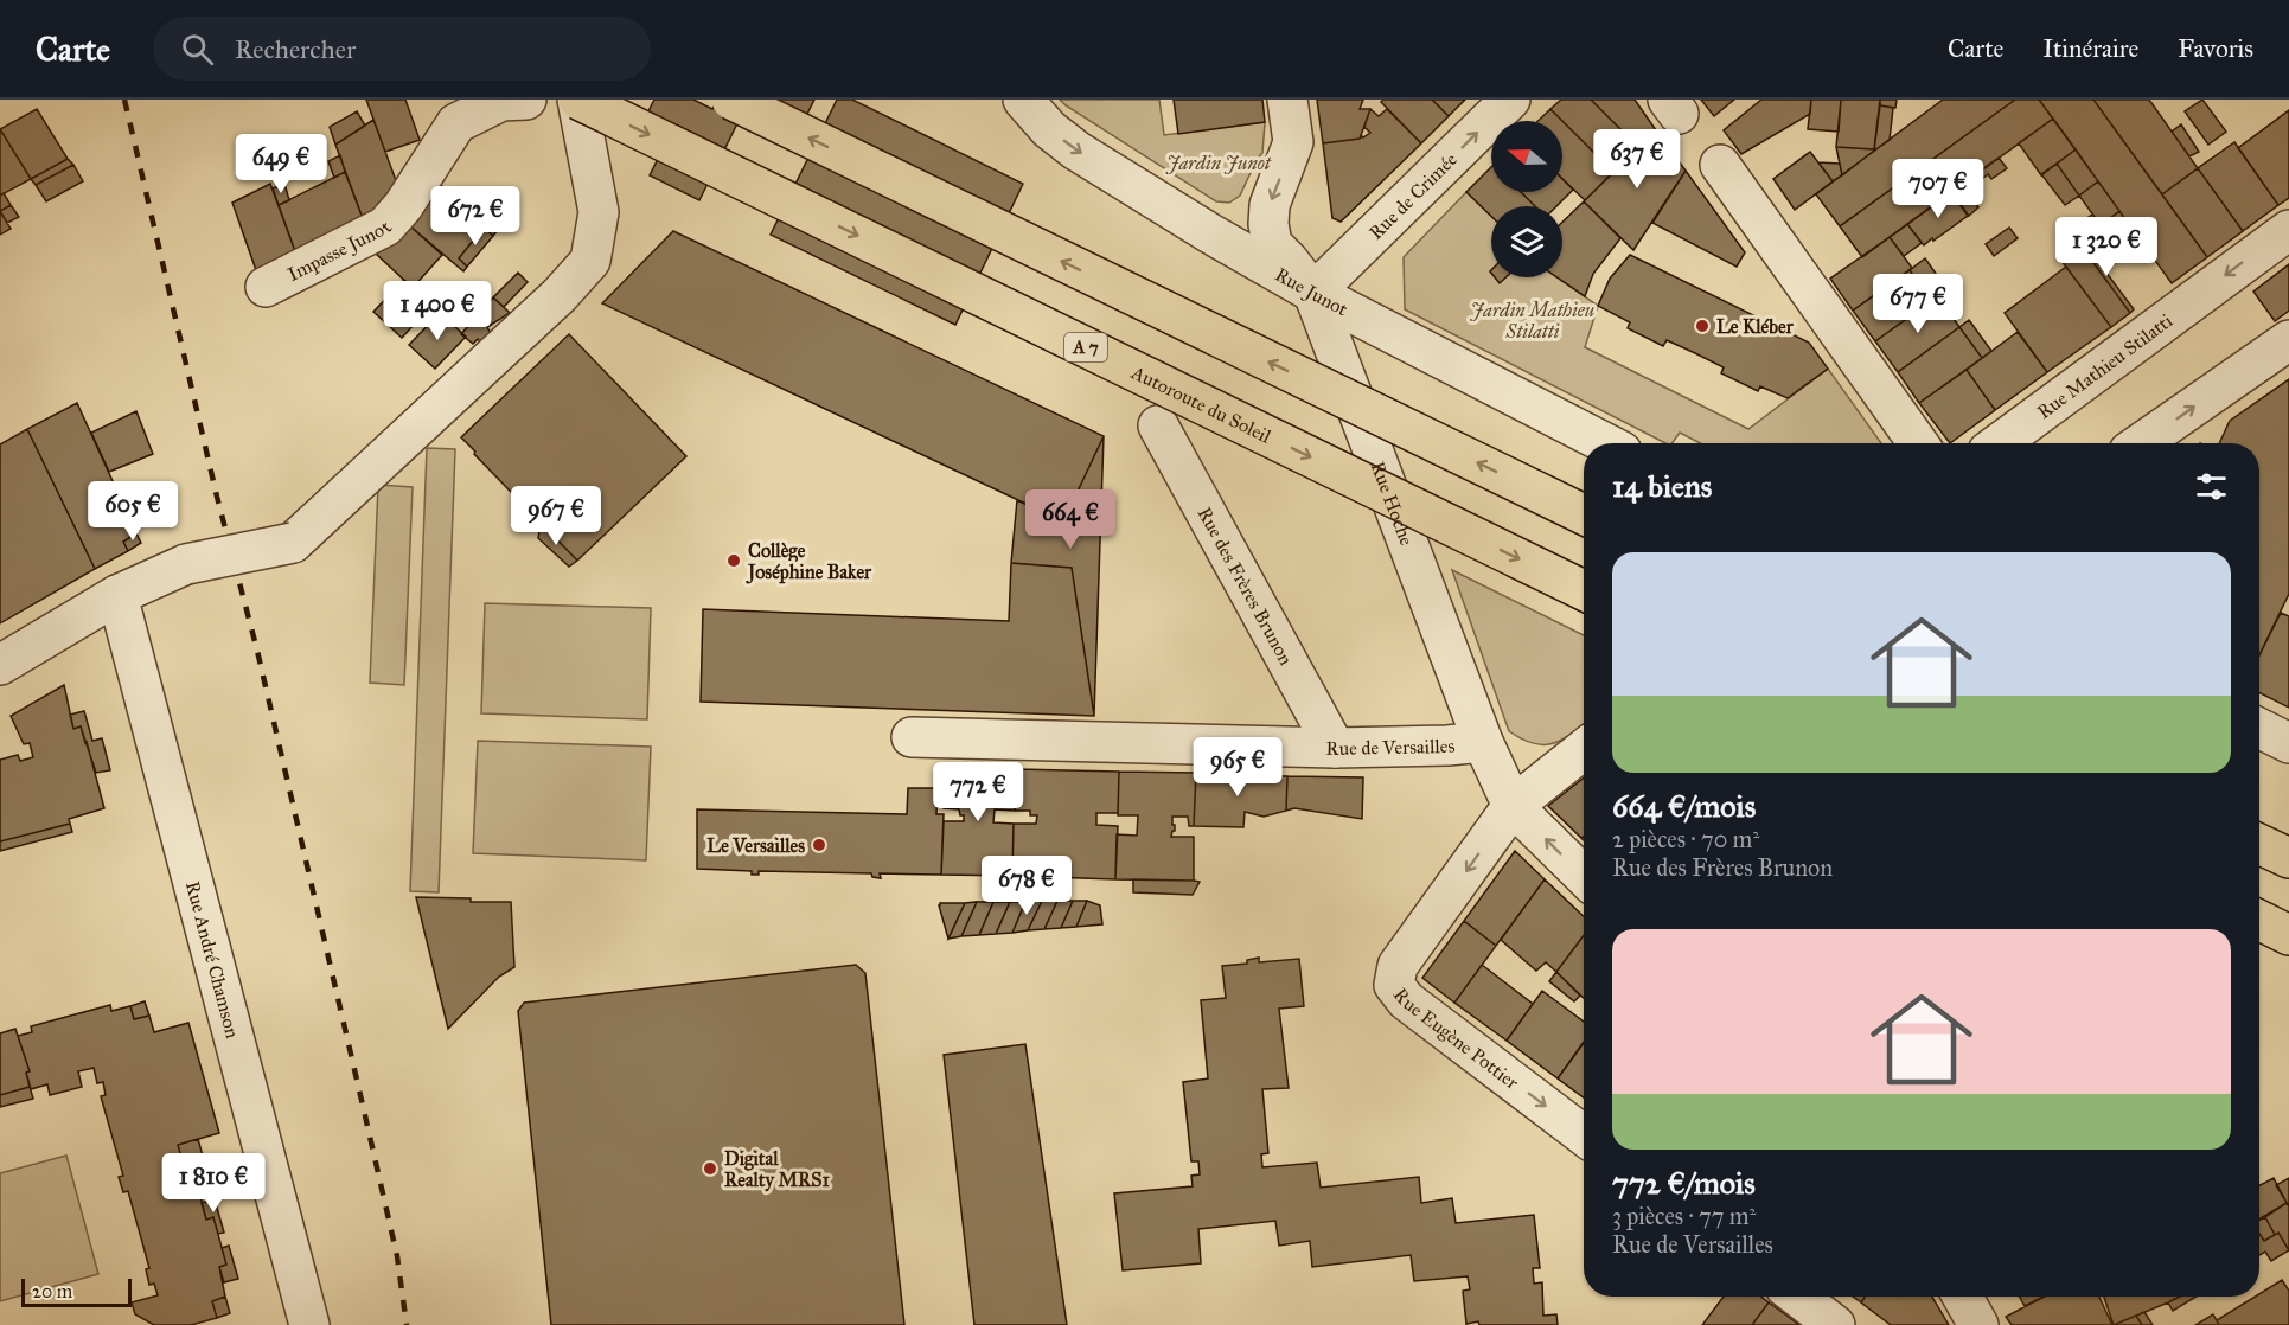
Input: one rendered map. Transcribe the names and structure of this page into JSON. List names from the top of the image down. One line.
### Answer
{"streets":{"highway":["A 7","Autoroute du Soleil"],"street":["Rue de Crimée","Impasse Junot","Rue Junot","Rue Mathieu Stilatti","Rue Hoche","Rue des Frères Brunon","Rue de Versailles","Rue André Chamson","Rue Eugène Pottier"]},"crossings":[["Rue de Crimée","Rue Junot"],["Rue de Crimée","Rue Hoche"],["Rue Junot","Rue Hoche"],["Rue Hoche","Rue de Versailles"],["Rue Hoche","Rue Eugène Pottier"],["Rue des Frères Brunon","Rue de Versailles"]],"one_way":["Rue de Crimée","Rue Junot"],"parks":["Jardin Junot","Jardin Mathieu Stilatti"],"places":["Le Kléber","Collège Joséphine Baker","Le Versailles","Digital Realty MRS1"],"scale_bar":"20 m","north":"left","page":{"header":"Carte","search":"Rechercher","nav":["Carte","Itinéraire","Favoris"],"price":["637 €","649 €","707 €","672 €","1 320 €","677 €","1 400 €","605 €","967 €","664 €","965 €","772 €","678 €","1 810 €"],"heading":"14 biens","list":[{"name":"664 €/mois","note":"2 pièces · 70 m² · Rue des Frères Brunon"},{"name":"772 €/mois","note":"3 pièces · 77 m² · Rue de Versailles"}],"scale":"20 m"}}
